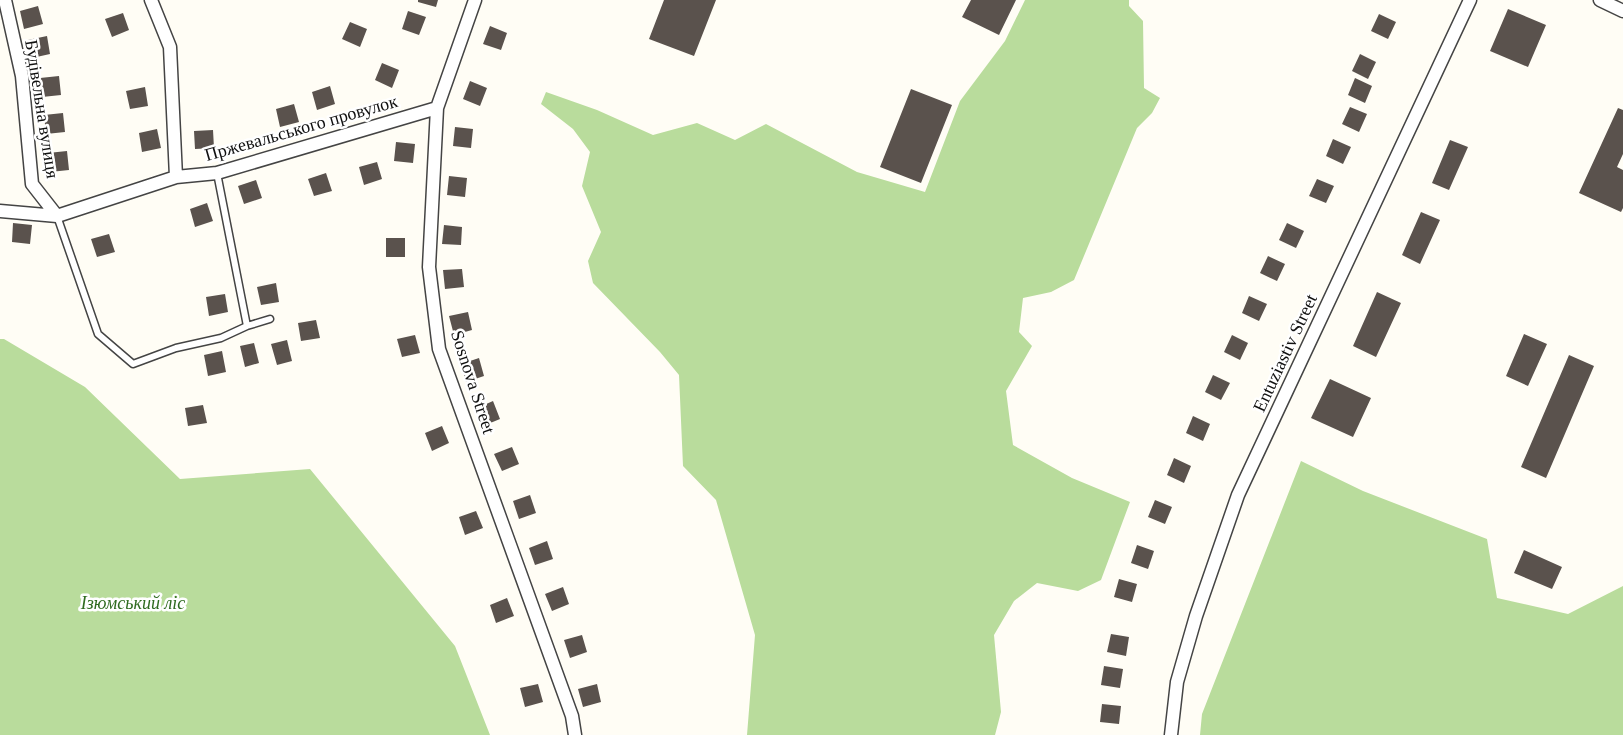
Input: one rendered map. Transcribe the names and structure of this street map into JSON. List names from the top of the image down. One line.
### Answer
{"streets":{"street":["Будівельна вулиця","Пржевальського провулок","Entuziastiv Street","Sosnova Street"]},"crossings":[["Будівельна вулиця","Пржевальського провулок"],["Пржевальського провулок","Sosnova Street"]],"parks":["Ізюмський ліс"]}
